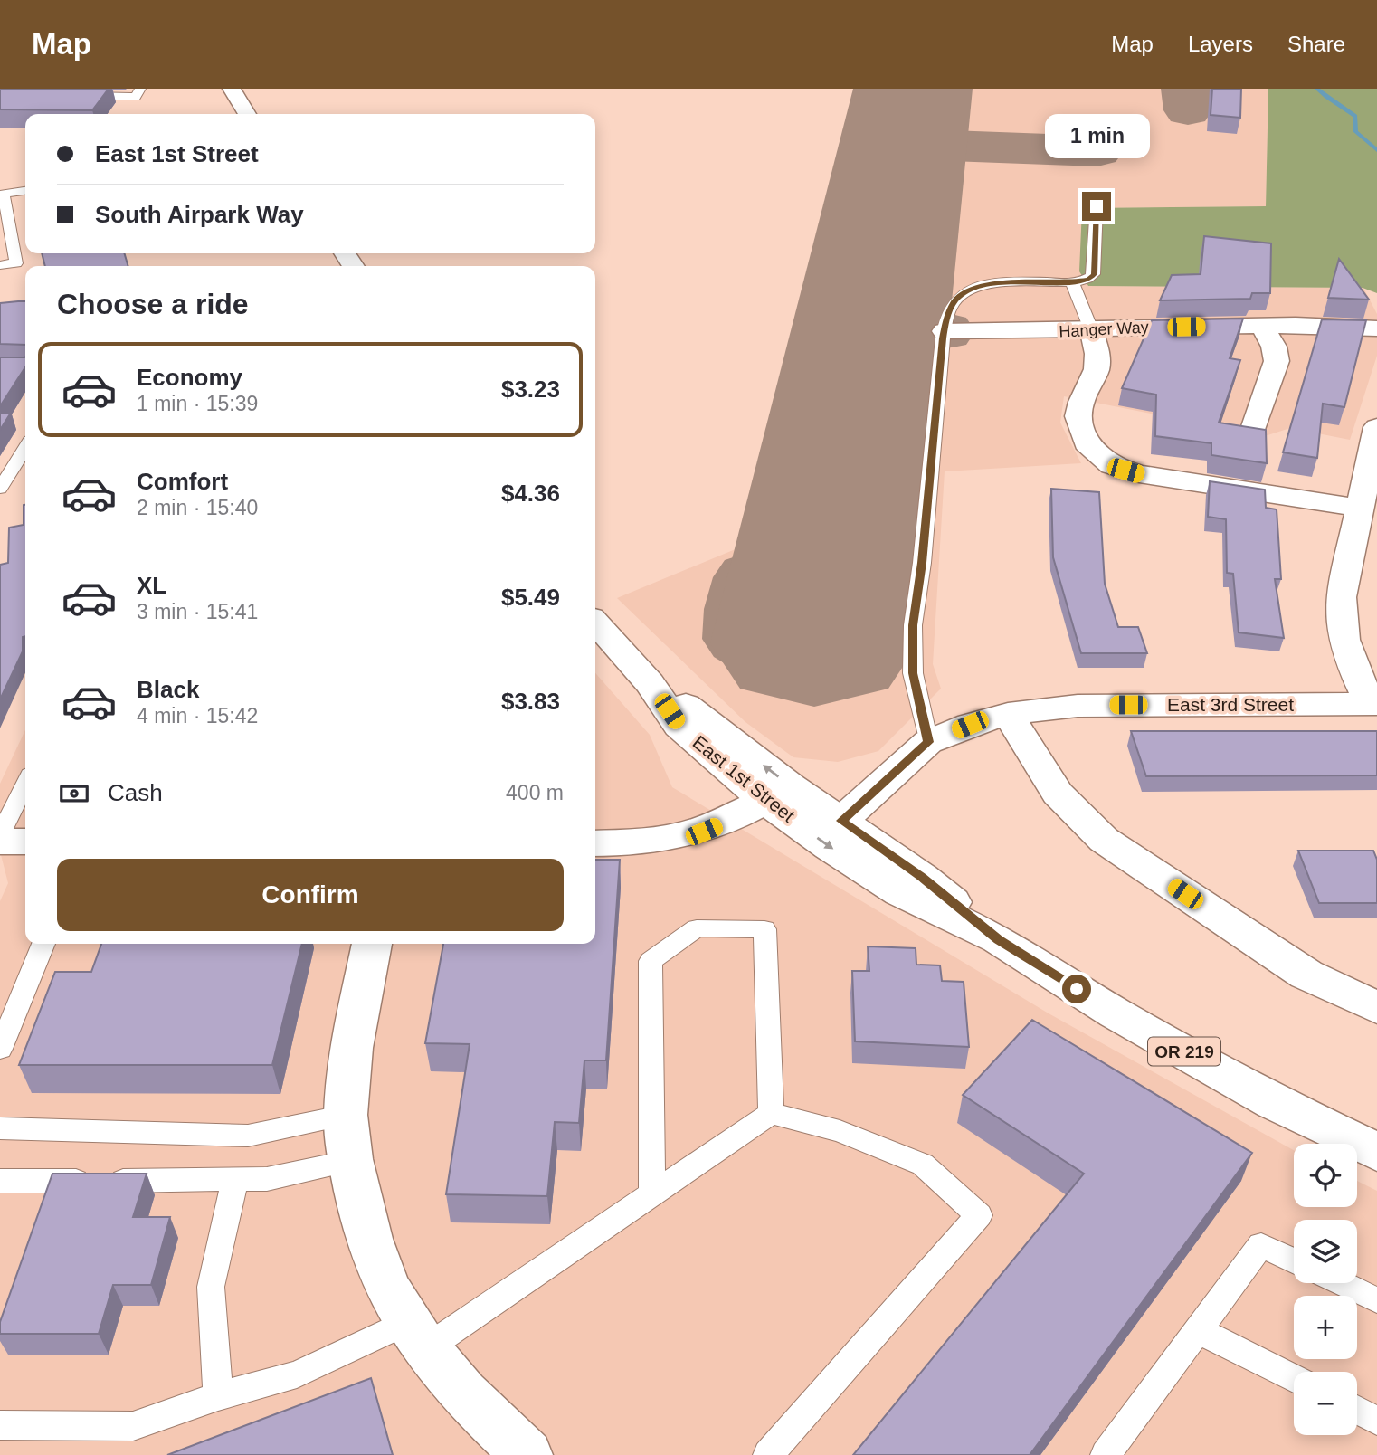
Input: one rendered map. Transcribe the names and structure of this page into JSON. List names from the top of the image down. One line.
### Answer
{"streets":{"street":["Hanger Way","East 3rd Street","East 1st Street","OR 219"]},"crossings":[["East 3rd Street","East 1st Street"],["East 1st Street","OR 219"]],"page":{"header":"Map","nav":["Map","Layers","Share"],"bubble":"1 min","banner":["East 1st Street","South Airpark Way"],"heading":"Choose a ride","list":[{"name":"Economy","note":"1 min · 15:39","value":"$3.23"},{"name":"Comfort","note":"2 min · 15:40","value":"$4.36"},{"name":"XL","note":"3 min · 15:41","value":"$5.49"},{"name":"Black","note":"4 min · 15:42","value":"$3.83"}],"pay":["Cash","400 m"],"buttons":"Confirm","map_buttons":["+","−"]}}
